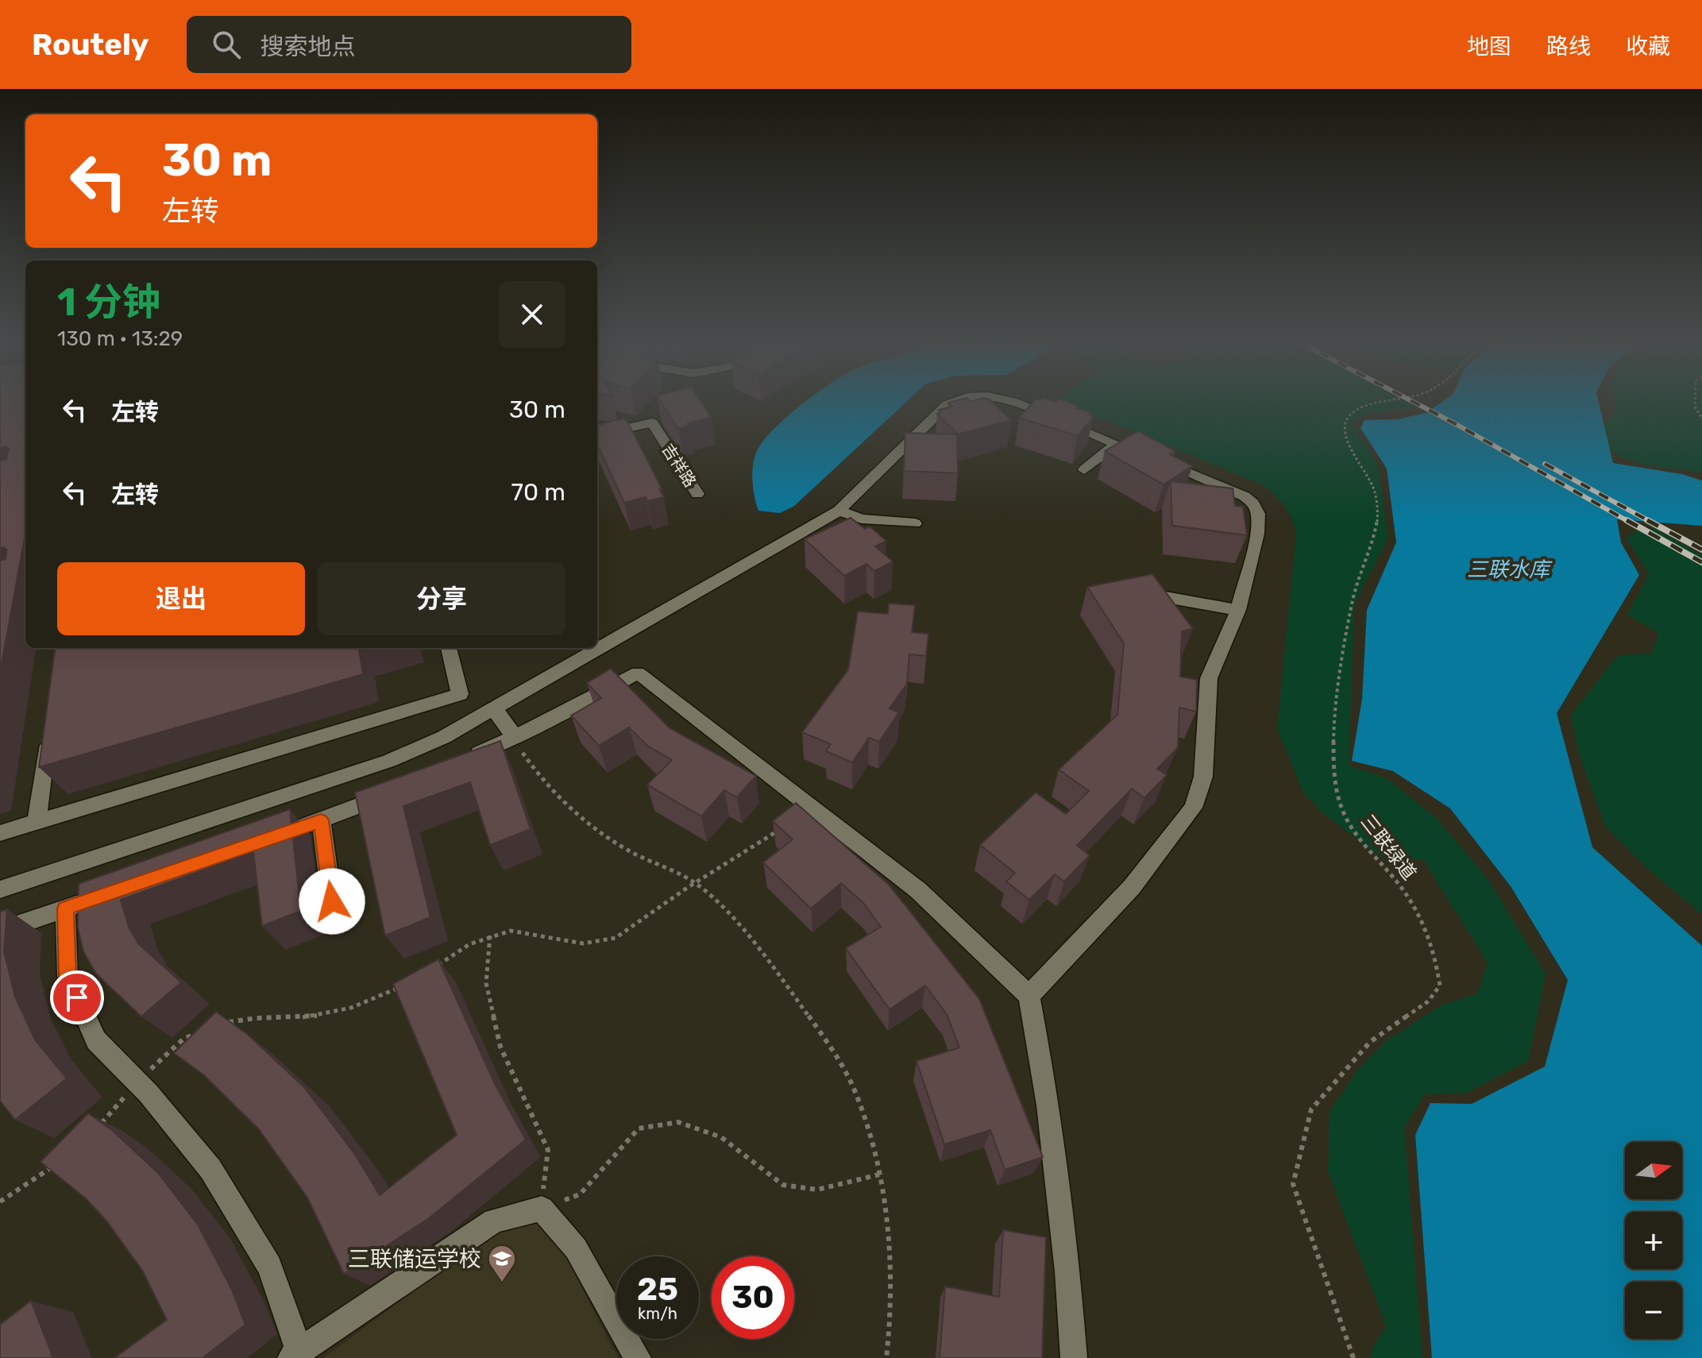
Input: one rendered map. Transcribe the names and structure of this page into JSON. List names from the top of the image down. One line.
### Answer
{"streets":{"street":["吉祥路"],"path":["三联绿道"]},"water":["三联水库"],"places":{"school or university":["三联储运学校"]},"north":"right","page":{"header":"Routely","search":"搜索地点","nav":["地图","路线","收藏"],"turn":["30 m","左转"],"heading":["1 分钟","130 m · 13:29"],"list":[{"name":"左转","value":"30 m"},{"name":"左转","value":"70 m"}],"buttons":["退出","分享"],"map_buttons":["+","−"],"speed":"25 km/h","limit":"30"}}
